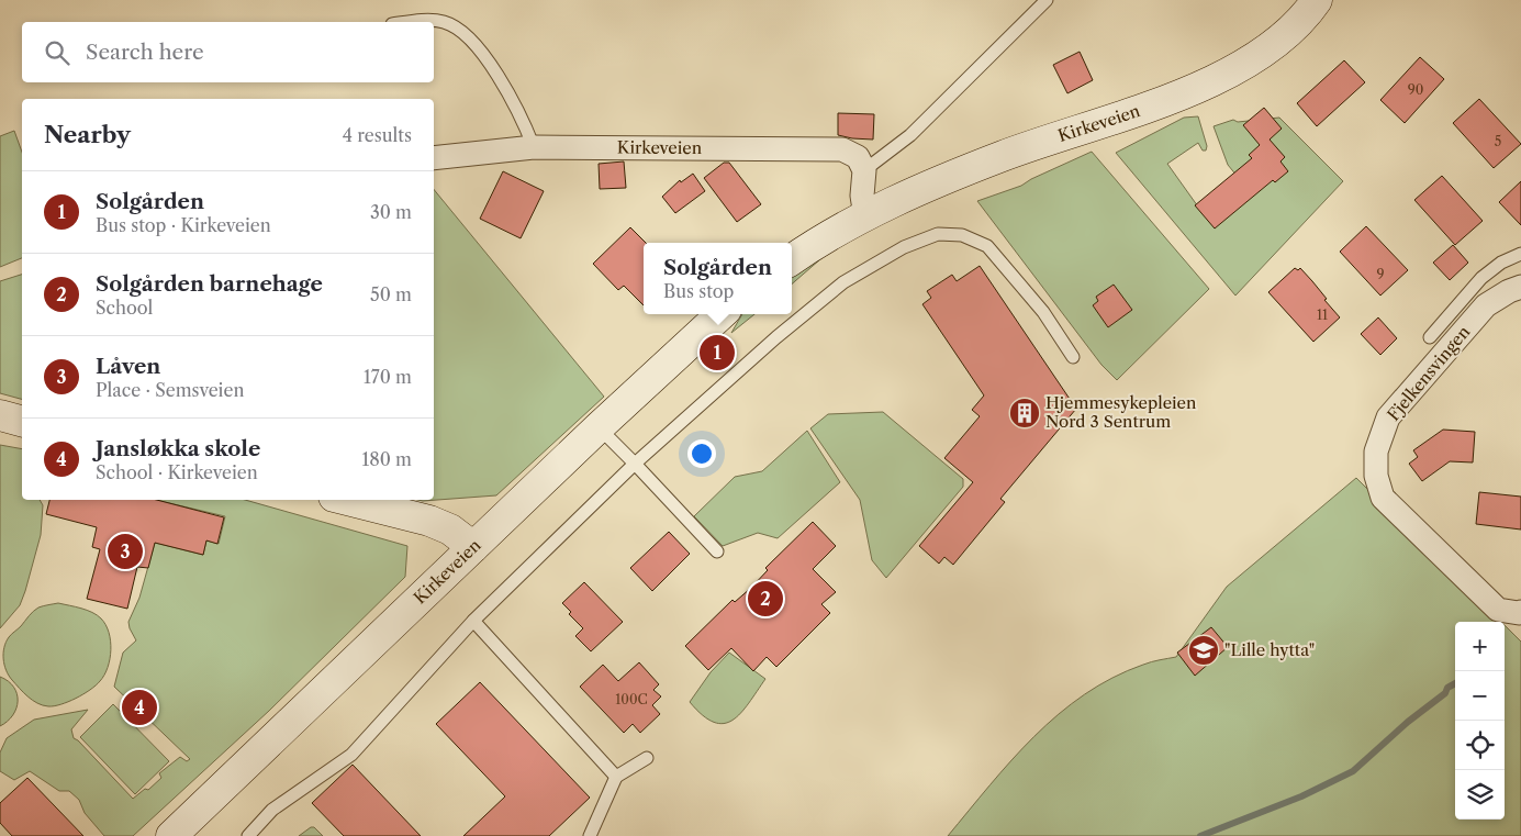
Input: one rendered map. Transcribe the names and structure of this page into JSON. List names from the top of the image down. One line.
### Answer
{"streets":{"main road":["Kirkeveien"],"street":["Fjelkensvingen"]},"places":{"building":["Hjemmesykepleien Nord 3 Sentrum"],"school or university":["\"Lille hytta\""]},"house_numbers":["90","5","9","11","100C"],"page":{"search":"Search here","heading":["Nearby","4 results"],"list":[{"mark":"1","name":"Solgården","note":"Bus stop · Kirkeveien","value":"30 m"},{"mark":"2","name":"Solgården barnehage","note":"School","value":"50 m"},{"mark":"3","name":"Låven","note":"Place · Semsveien","value":"170 m"},{"mark":"4","name":"Jansløkka skole","note":"School · Kirkeveien","value":"180 m"}],"popup":["Solgården","Bus stop"],"pins":["1","3","2","4"],"map_buttons":["+","−"]}}
